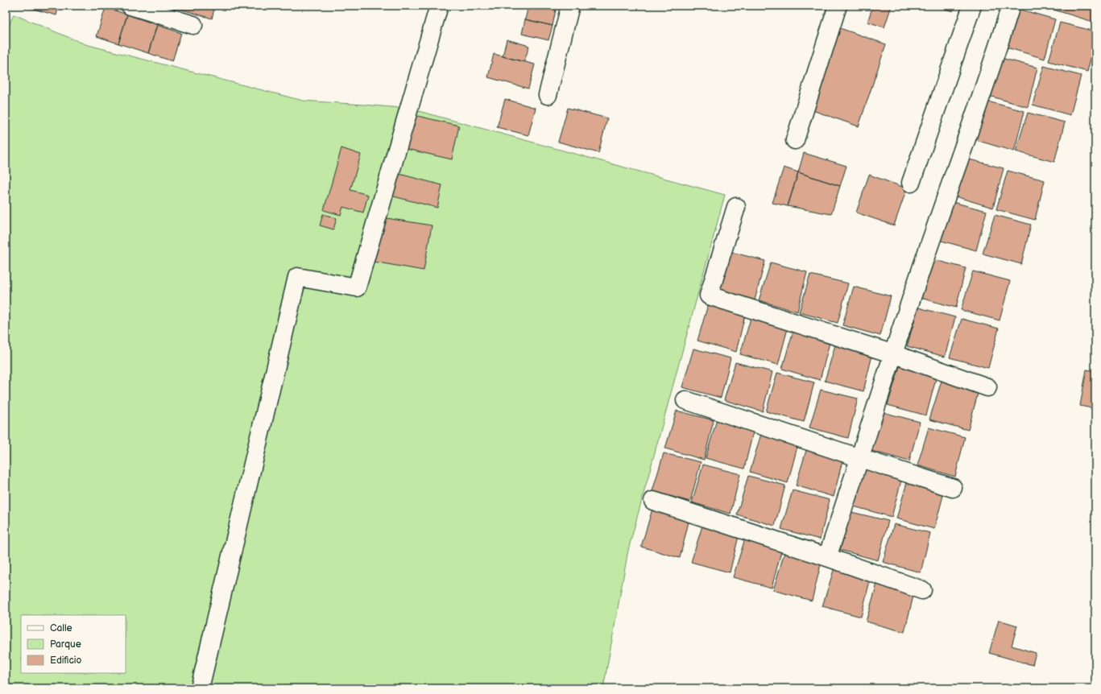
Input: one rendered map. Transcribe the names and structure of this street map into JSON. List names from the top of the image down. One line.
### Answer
{"legend":["Calle","Parque","Edificio"]}
